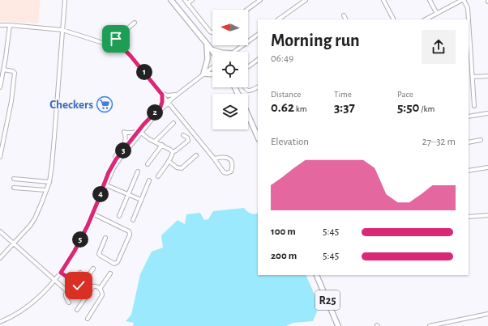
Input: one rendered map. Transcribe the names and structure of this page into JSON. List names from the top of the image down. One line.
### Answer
{"streets":{"main road":["R25"]},"places":{"supermarket":["Checkers"]},"north":"left","page":{"heading":["Morning run","06:49"],"pins":["1","2","3","4","5"],"stats":[["Distance","0.62 km"],["Time","3:37"],["Pace","5:50 /km"]],"chart":["Elevation","27–32 m"],"list":[{"name":"100 m","note":"5:45"},{"name":"200 m","note":"5:45"}]}}
